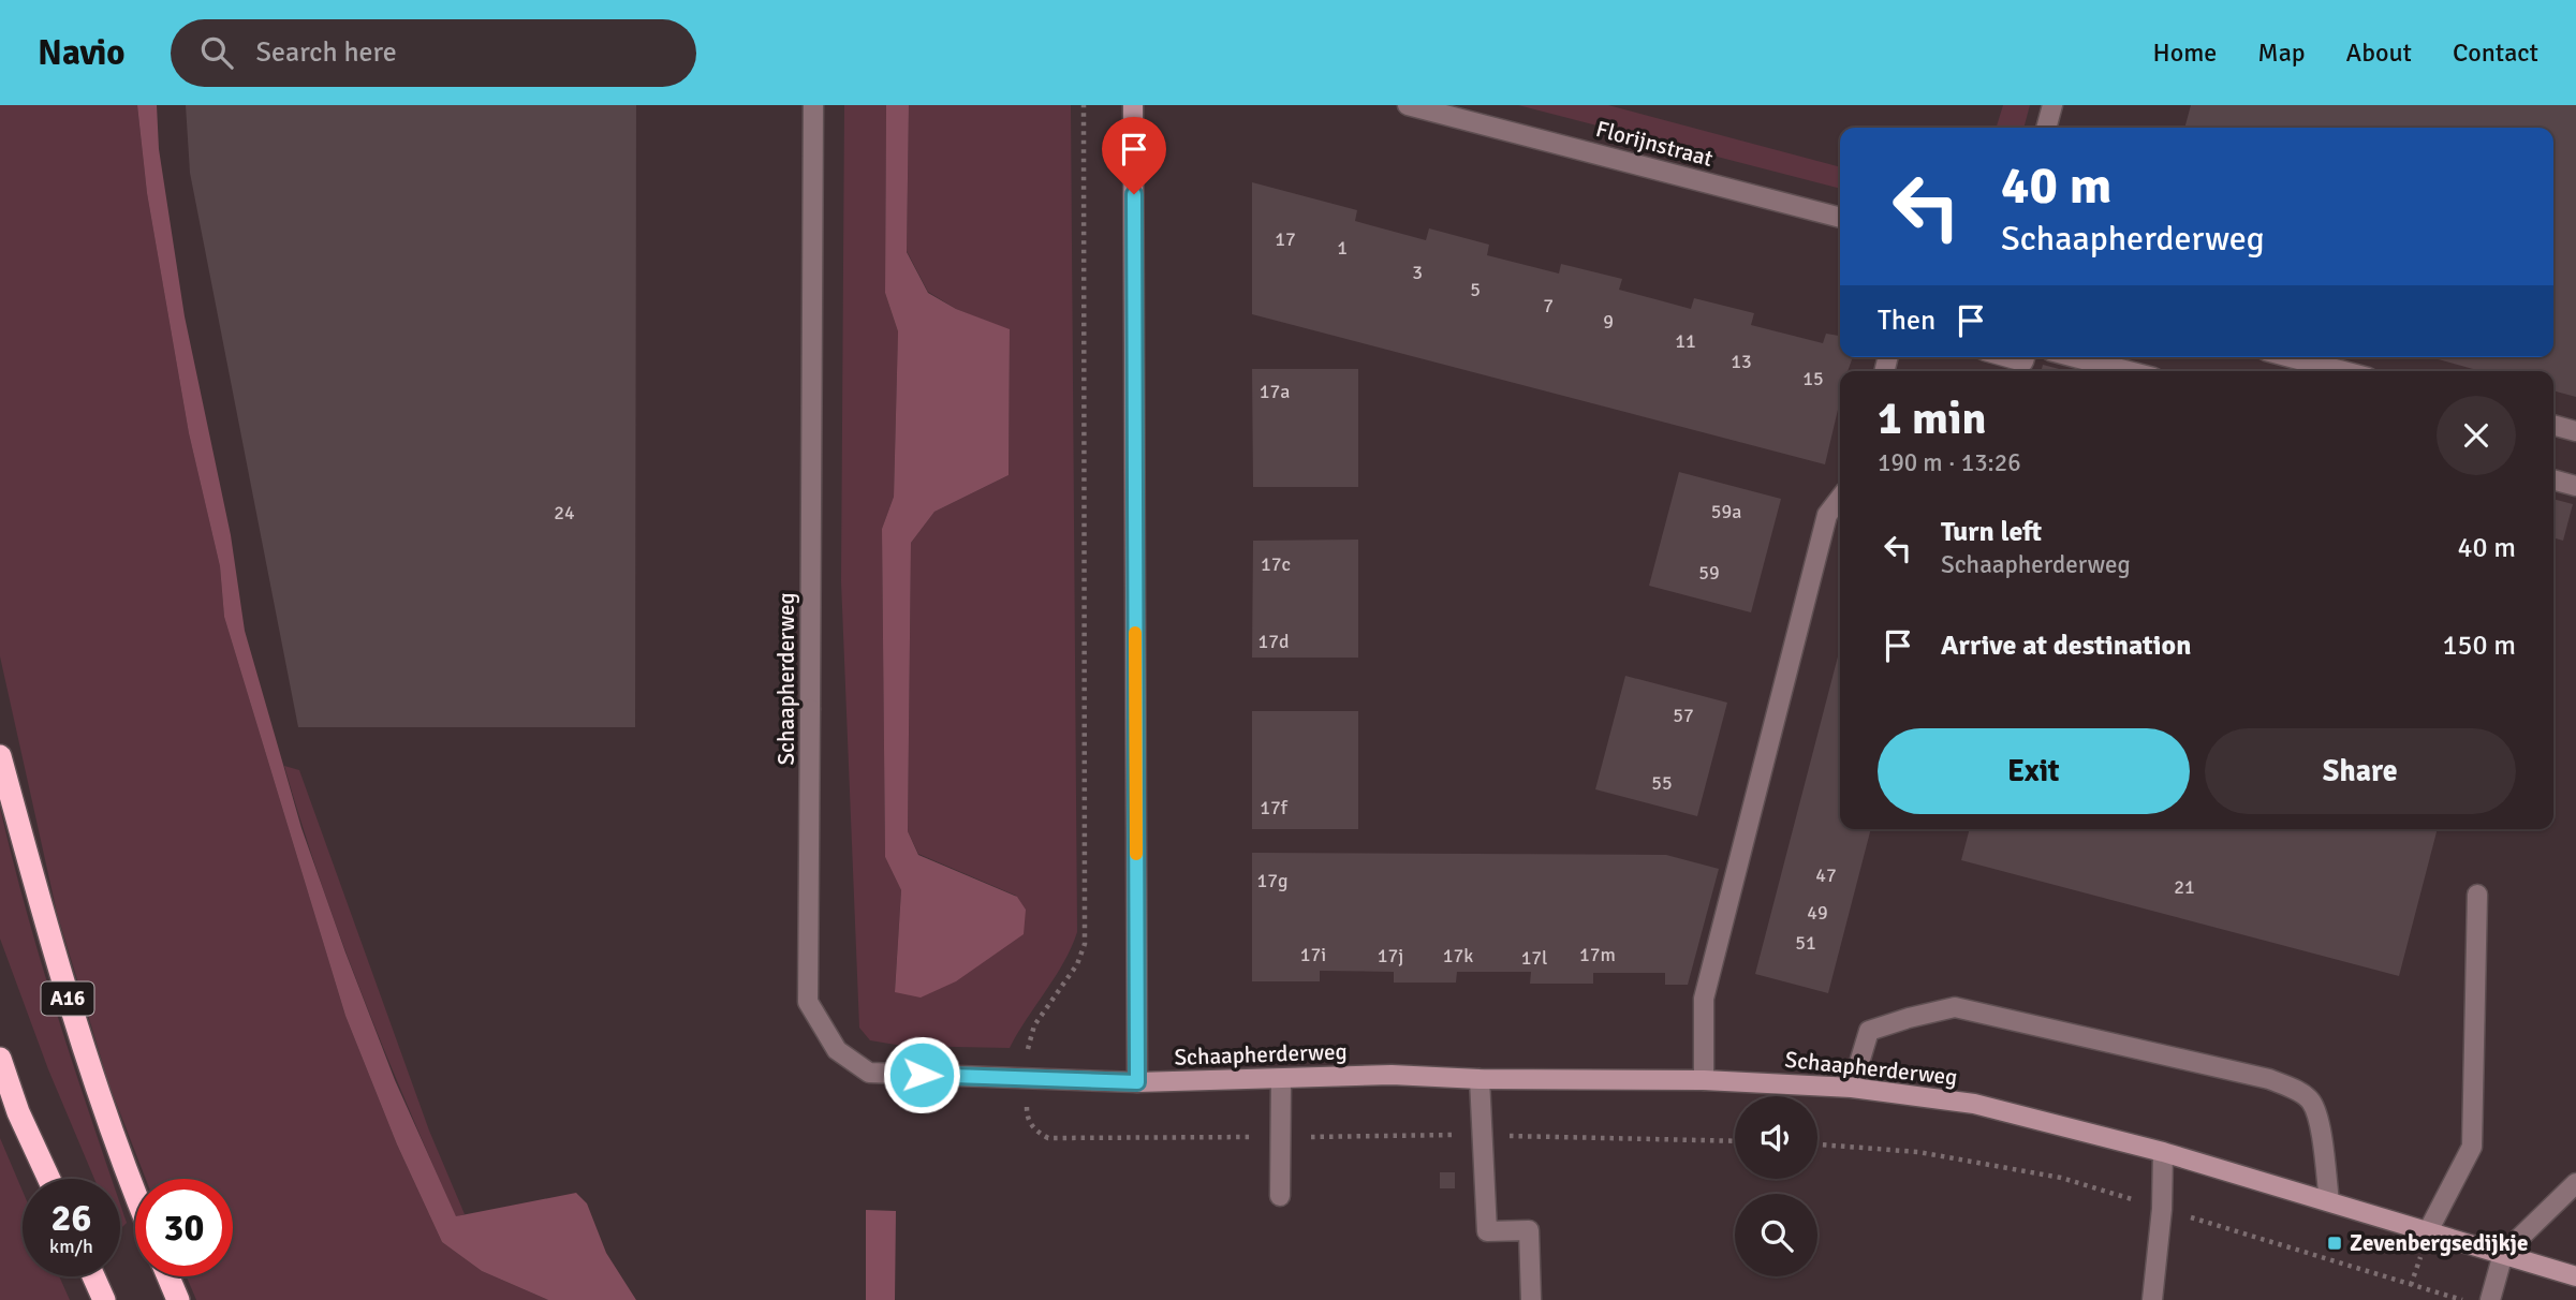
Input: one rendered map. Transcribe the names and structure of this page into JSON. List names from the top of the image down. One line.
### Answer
{"streets":{"highway":["A16"],"street":["Florijnstraat","Schaapherderweg"]},"places":{"transit":["Zevenbergsedijkje"]},"house_numbers":["17","1","3","5","7","9","11","13","15","17a","59a","24","17c","59","17d","57","55","17f","47","17g","21","49","51","17i","17m","17j","17k","17l"],"page":{"header":"Navio","search":"Search here","nav":["Home","Map","About","Contact"],"turn":["40 m","Schaapherderweg"],"then":"Then","heading":["1 min","190 m · 13:26"],"list":[{"name":"Turn left","note":"Schaapherderweg","value":"40 m"},{"name":"Arrive at destination","value":"150 m"}],"buttons":["Exit","Share"],"speed":"26 km/h","limit":"30"}}
